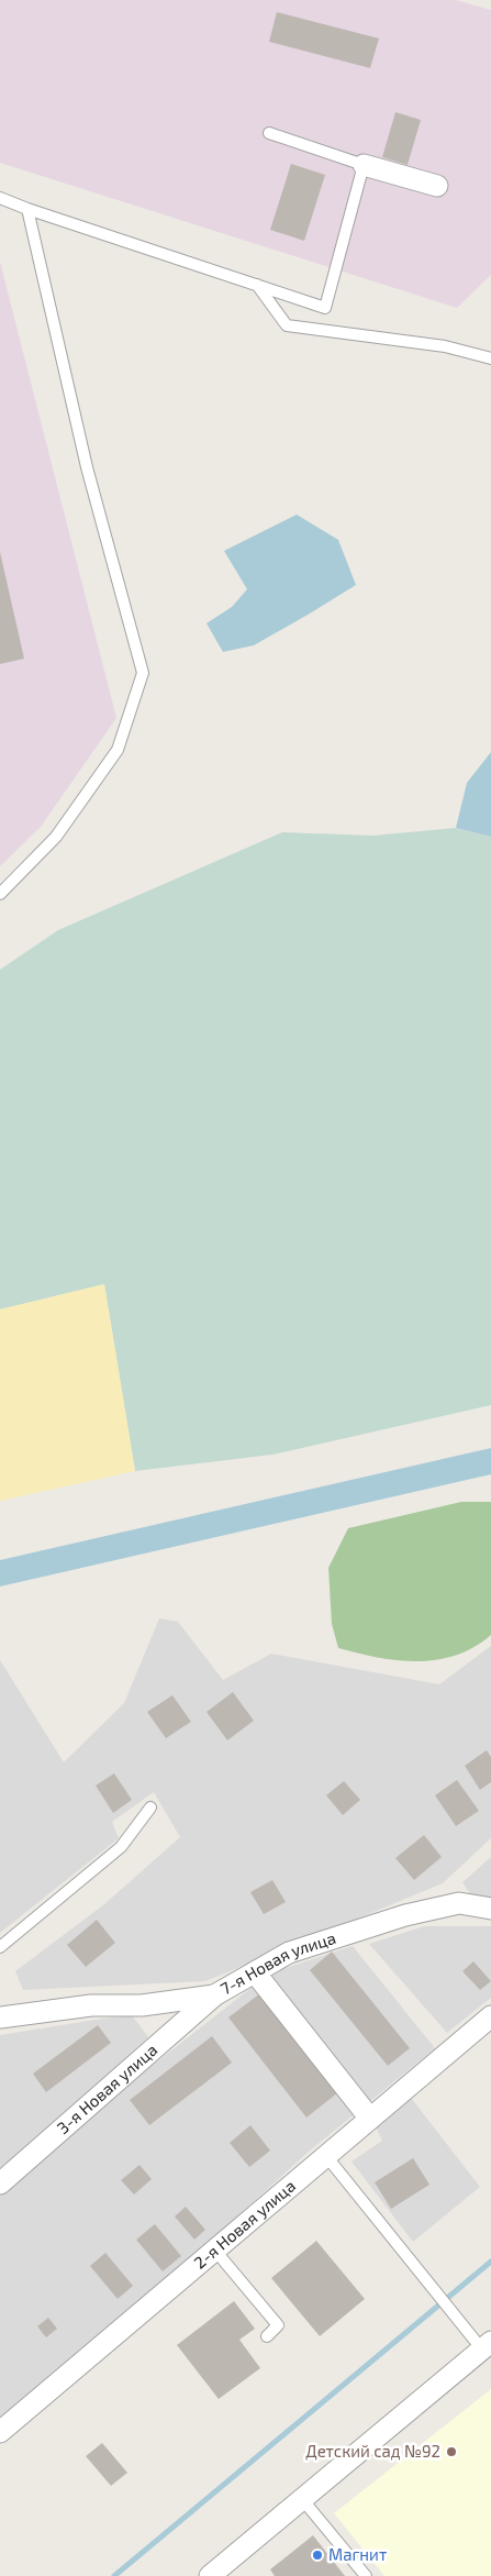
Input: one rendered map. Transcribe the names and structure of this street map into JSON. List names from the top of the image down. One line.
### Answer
{"streets":{"street":["7-я Новая улица","3-я Новая улица","2-я Новая улица"]},"crossings":[["7-я Новая улица","3-я Новая улица"]],"places":["Детский сад №92","Магнит"]}
